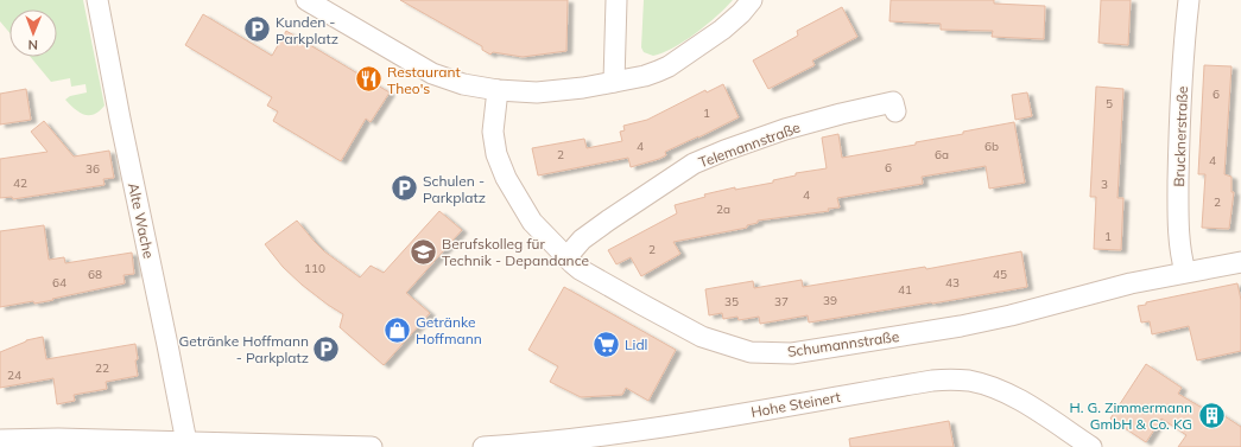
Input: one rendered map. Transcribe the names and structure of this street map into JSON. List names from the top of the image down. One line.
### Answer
{"streets":{"street":["Brucknerstraße","Telemannstraße","Alte Wache","Schumannstraße","Hohe Steinert"]},"crossings":[["Brucknerstraße","Schumannstraße"],["Telemannstraße","Schumannstraße"]],"places":{"parking":["Kunden - Parkplatz","Schulen - Parkplatz","Getränke Hoffmann - Parkplatz"],"restaurant":["Restaurant Theo's"],"school or university":["Berufskolleg für Technik - Depandance"],"shop":["Getränke Hoffmann"],"supermarket":["Lidl"],"building":["H. G. Zimmermann GmbH & Co. KG"]},"house_numbers":["6","5","1","4","6b","2","6a","4","6","36","42","3","4","2","2a","1","2","110","68","45","64","43","41","39","35","37","22","24"],"north":"bottom"}
